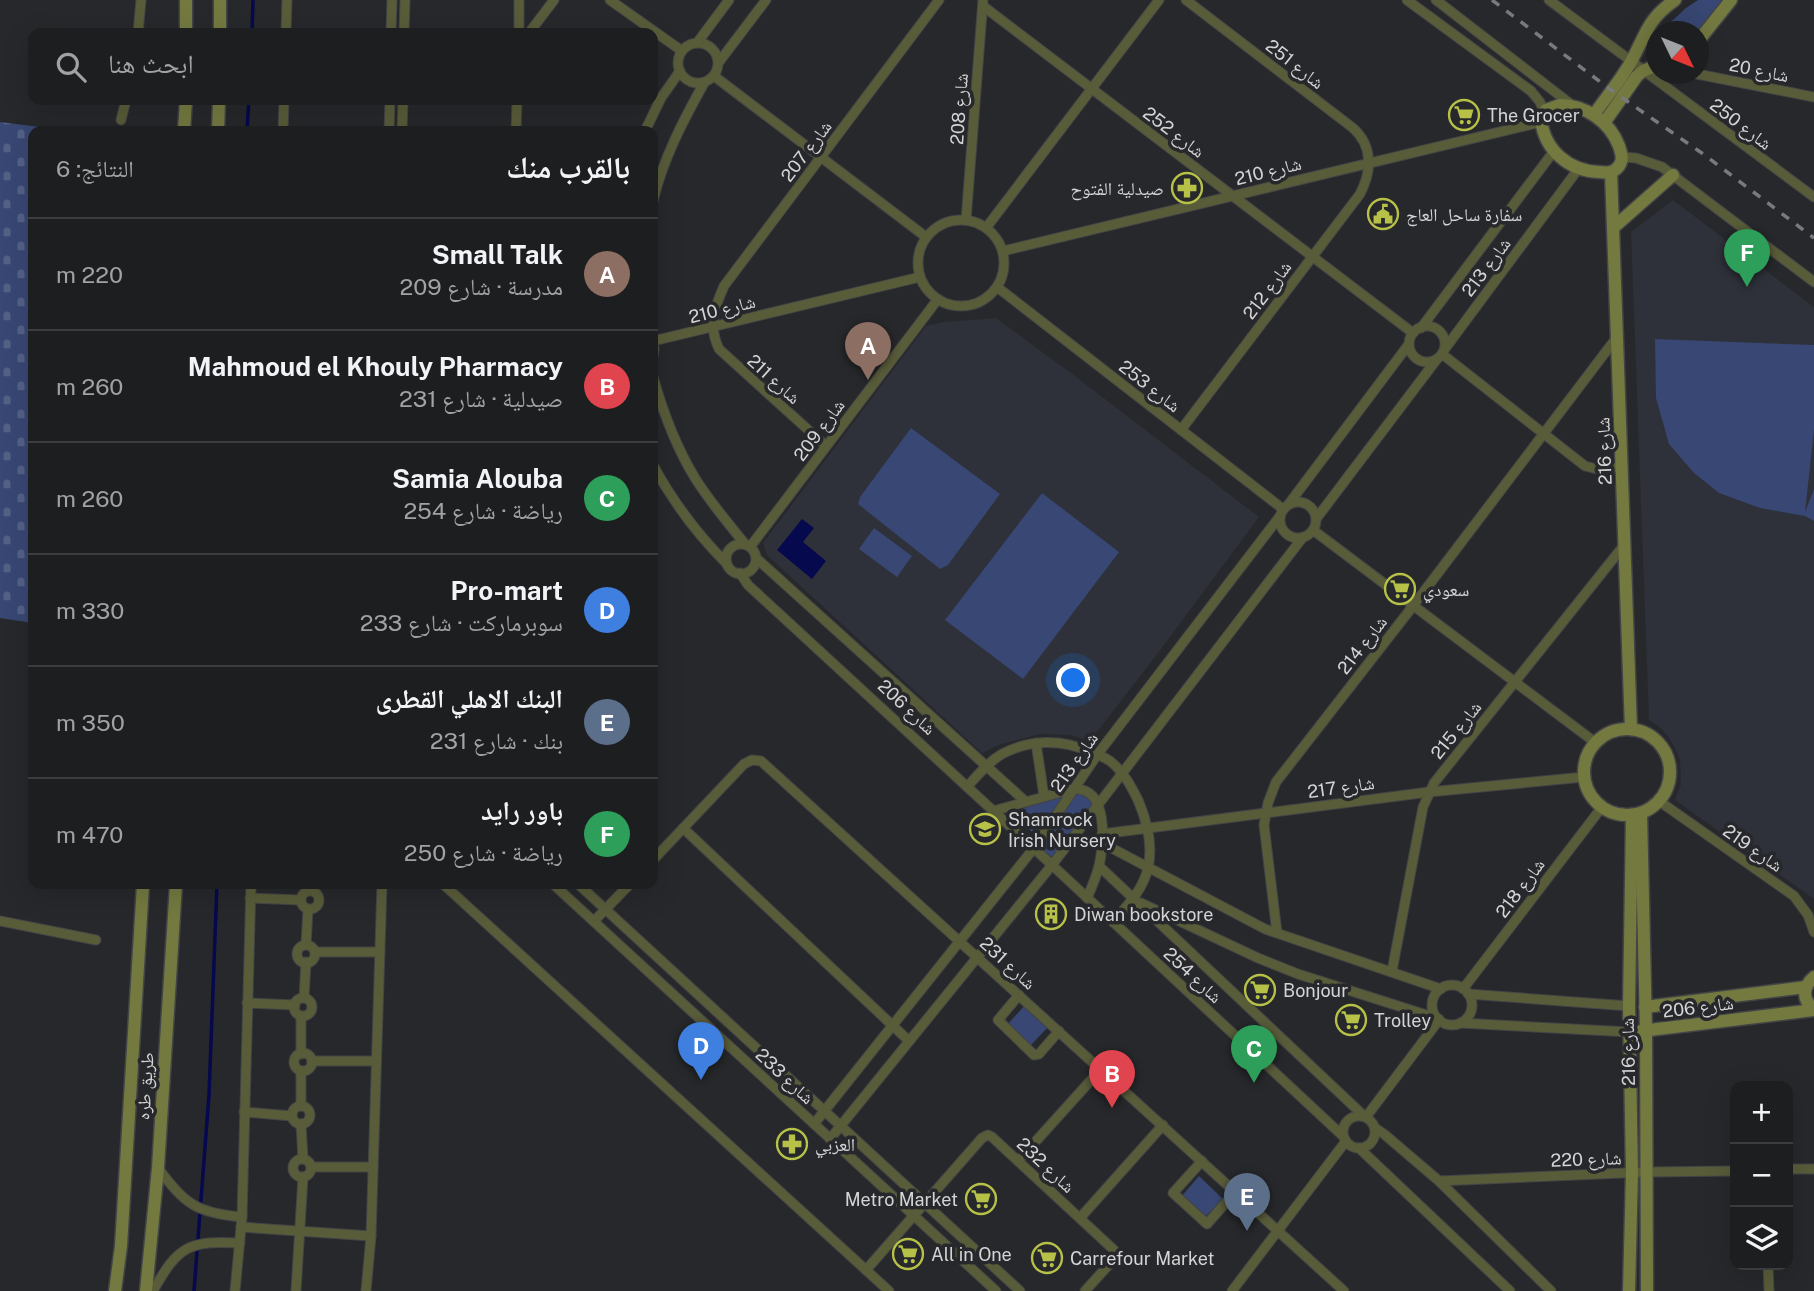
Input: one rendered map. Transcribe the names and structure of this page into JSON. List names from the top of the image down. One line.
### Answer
{"streets":{"main road":["شارع 216","شارع 206","طريق طره"],"street":["شارع 251","شارع 20","شارع 208","شارع 250","شارع 252","شارع 207","شارع 210","شارع 213","شارع 212","شارع 211","شارع 253","شارع 209","شارع 214","شارع 215","شارع 217","شارع 219","شارع 218","شارع 231","شارع 254","شارع 233","شارع 220","شارع 232"]},"crossings":[["شارع 251","شارع 210"],["شارع 251","شارع 212"],["شارع 208","شارع 252"],["شارع 208","شارع 210"],["شارع 208","شارع 253"],["شارع 208","شارع 209"],["شارع 252","شارع 210"],["شارع 252","شارع 213"],["شارع 252","شارع 212"],["شارع 207","شارع 210"],["شارع 207","شارع 211"],["شارع 210","شارع 213"],["شارع 210","شارع 212"],["شارع 210","شارع 211"],["شارع 210","شارع 253"],["شارع 210","شارع 209"],["شارع 210","شارع 216"],["شارع 213","شارع 253"],["شارع 213","شارع 216"],["شارع 213","شارع 206"],["شارع 213","شارع 231"],["شارع 213","شارع 233"],["شارع 212","شارع 253"],["شارع 211","شارع 209"],["شارع 253","شارع 209"],["شارع 209","شارع 206"],["شارع 216","شارع 214"],["شارع 216","شارع 206"],["شارع 216","شارع 215"],["شارع 216","شارع 217"],["شارع 216","شارع 219"],["شارع 216","شارع 218"],["شارع 216","شارع 220"],["شارع 214","شارع 217"],["شارع 206","شارع 218"],["شارع 206","شارع 254"],["شارع 215","شارع 217"],["شارع 217","شارع 219"],["شارع 217","شارع 218"],["شارع 219","شارع 218"],["شارع 233","شارع 232"]],"places":{"supermarket":["The Grocer","سعودي","Bonjour","Trolley","Metro Market","All in One","Carrefour Market"],"pharmacy":["صيدلية الفتوح","العزبي"],"public building":["سفارة ساحل العاج"],"school or university":["Shamrock Irish Nursery"],"building":["Diwan bookstore"]},"north":"bottom right","page":{"search":"ابحث هنا","heading":["بالقرب منك","النتائج: 6"],"list":[{"mark":"A","name":"Small Talk","note":"مدرسة · شارع 209","value":"220 m"},{"mark":"B","name":"Mahmoud el Khouly Pharmacy","note":"صيدلية · شارع 231","value":"260 m"},{"mark":"C","name":"Samia Alouba","note":"رياضة · شارع 254","value":"260 m"},{"mark":"D","name":"Pro-mart","note":"سوبرماركت · شارع 233","value":"330 m"},{"mark":"E","name":"البنك الاهلي القطرى","note":"بنك · شارع 231","value":"350 m"},{"mark":"F","name":"باور رايد","note":"رياضة · شارع 250","value":"470 m"}],"pins":["F","A","D","C","B","E"],"map_buttons":["+","−"]}}
